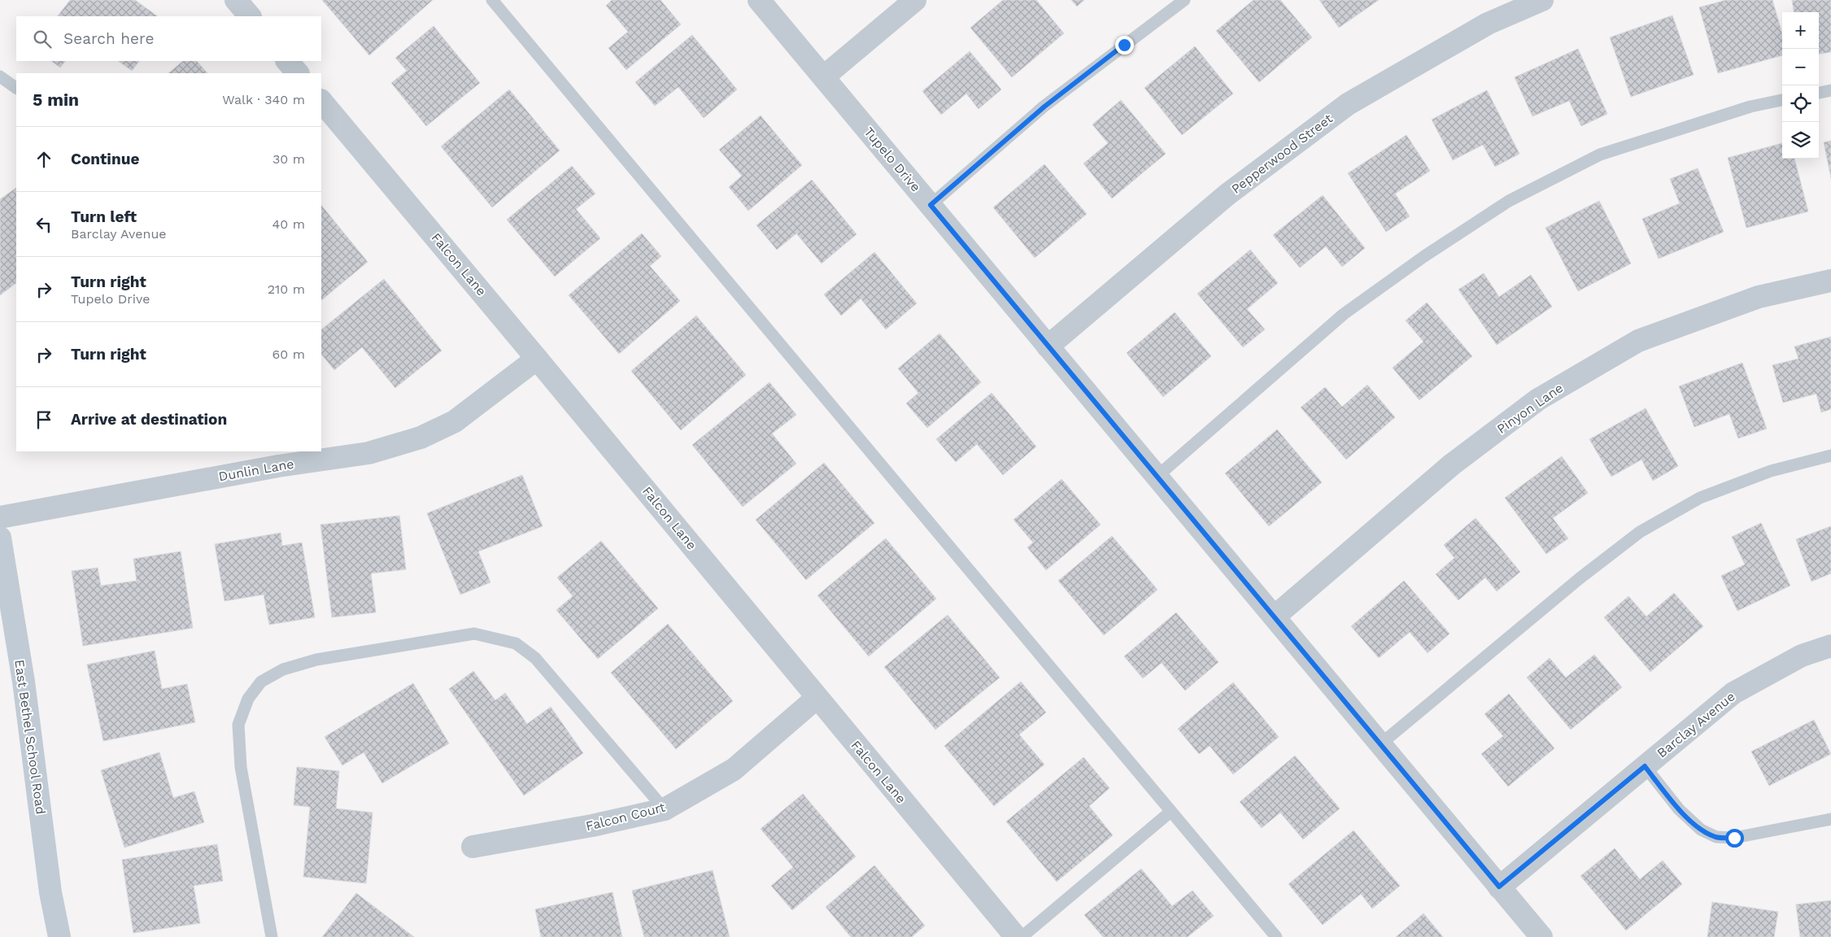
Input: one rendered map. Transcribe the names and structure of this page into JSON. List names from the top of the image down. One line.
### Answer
{"streets":{"street":["Pepperwood Street","Tupelo Drive","Falcon Lane","Pinyon Lane","Dunlin Lane","Barclay Avenue","East Bethel School Road","Falcon Court"]},"crossings":[["Pepperwood Street","Tupelo Drive"],["Tupelo Drive","Pinyon Lane"],["Tupelo Drive","Barclay Avenue"],["Falcon Lane","Dunlin Lane"],["Falcon Lane","Falcon Court"]],"page":{"map_buttons":["+","−"],"search":"Search here","heading":["5 min","Walk · 340 m"],"list":[["Continue","30 m"],["Turn left","Barclay Avenue","40 m"],["Turn right","Tupelo Drive","210 m"],["Turn right","60 m"],"Arrive at destination"]}}
